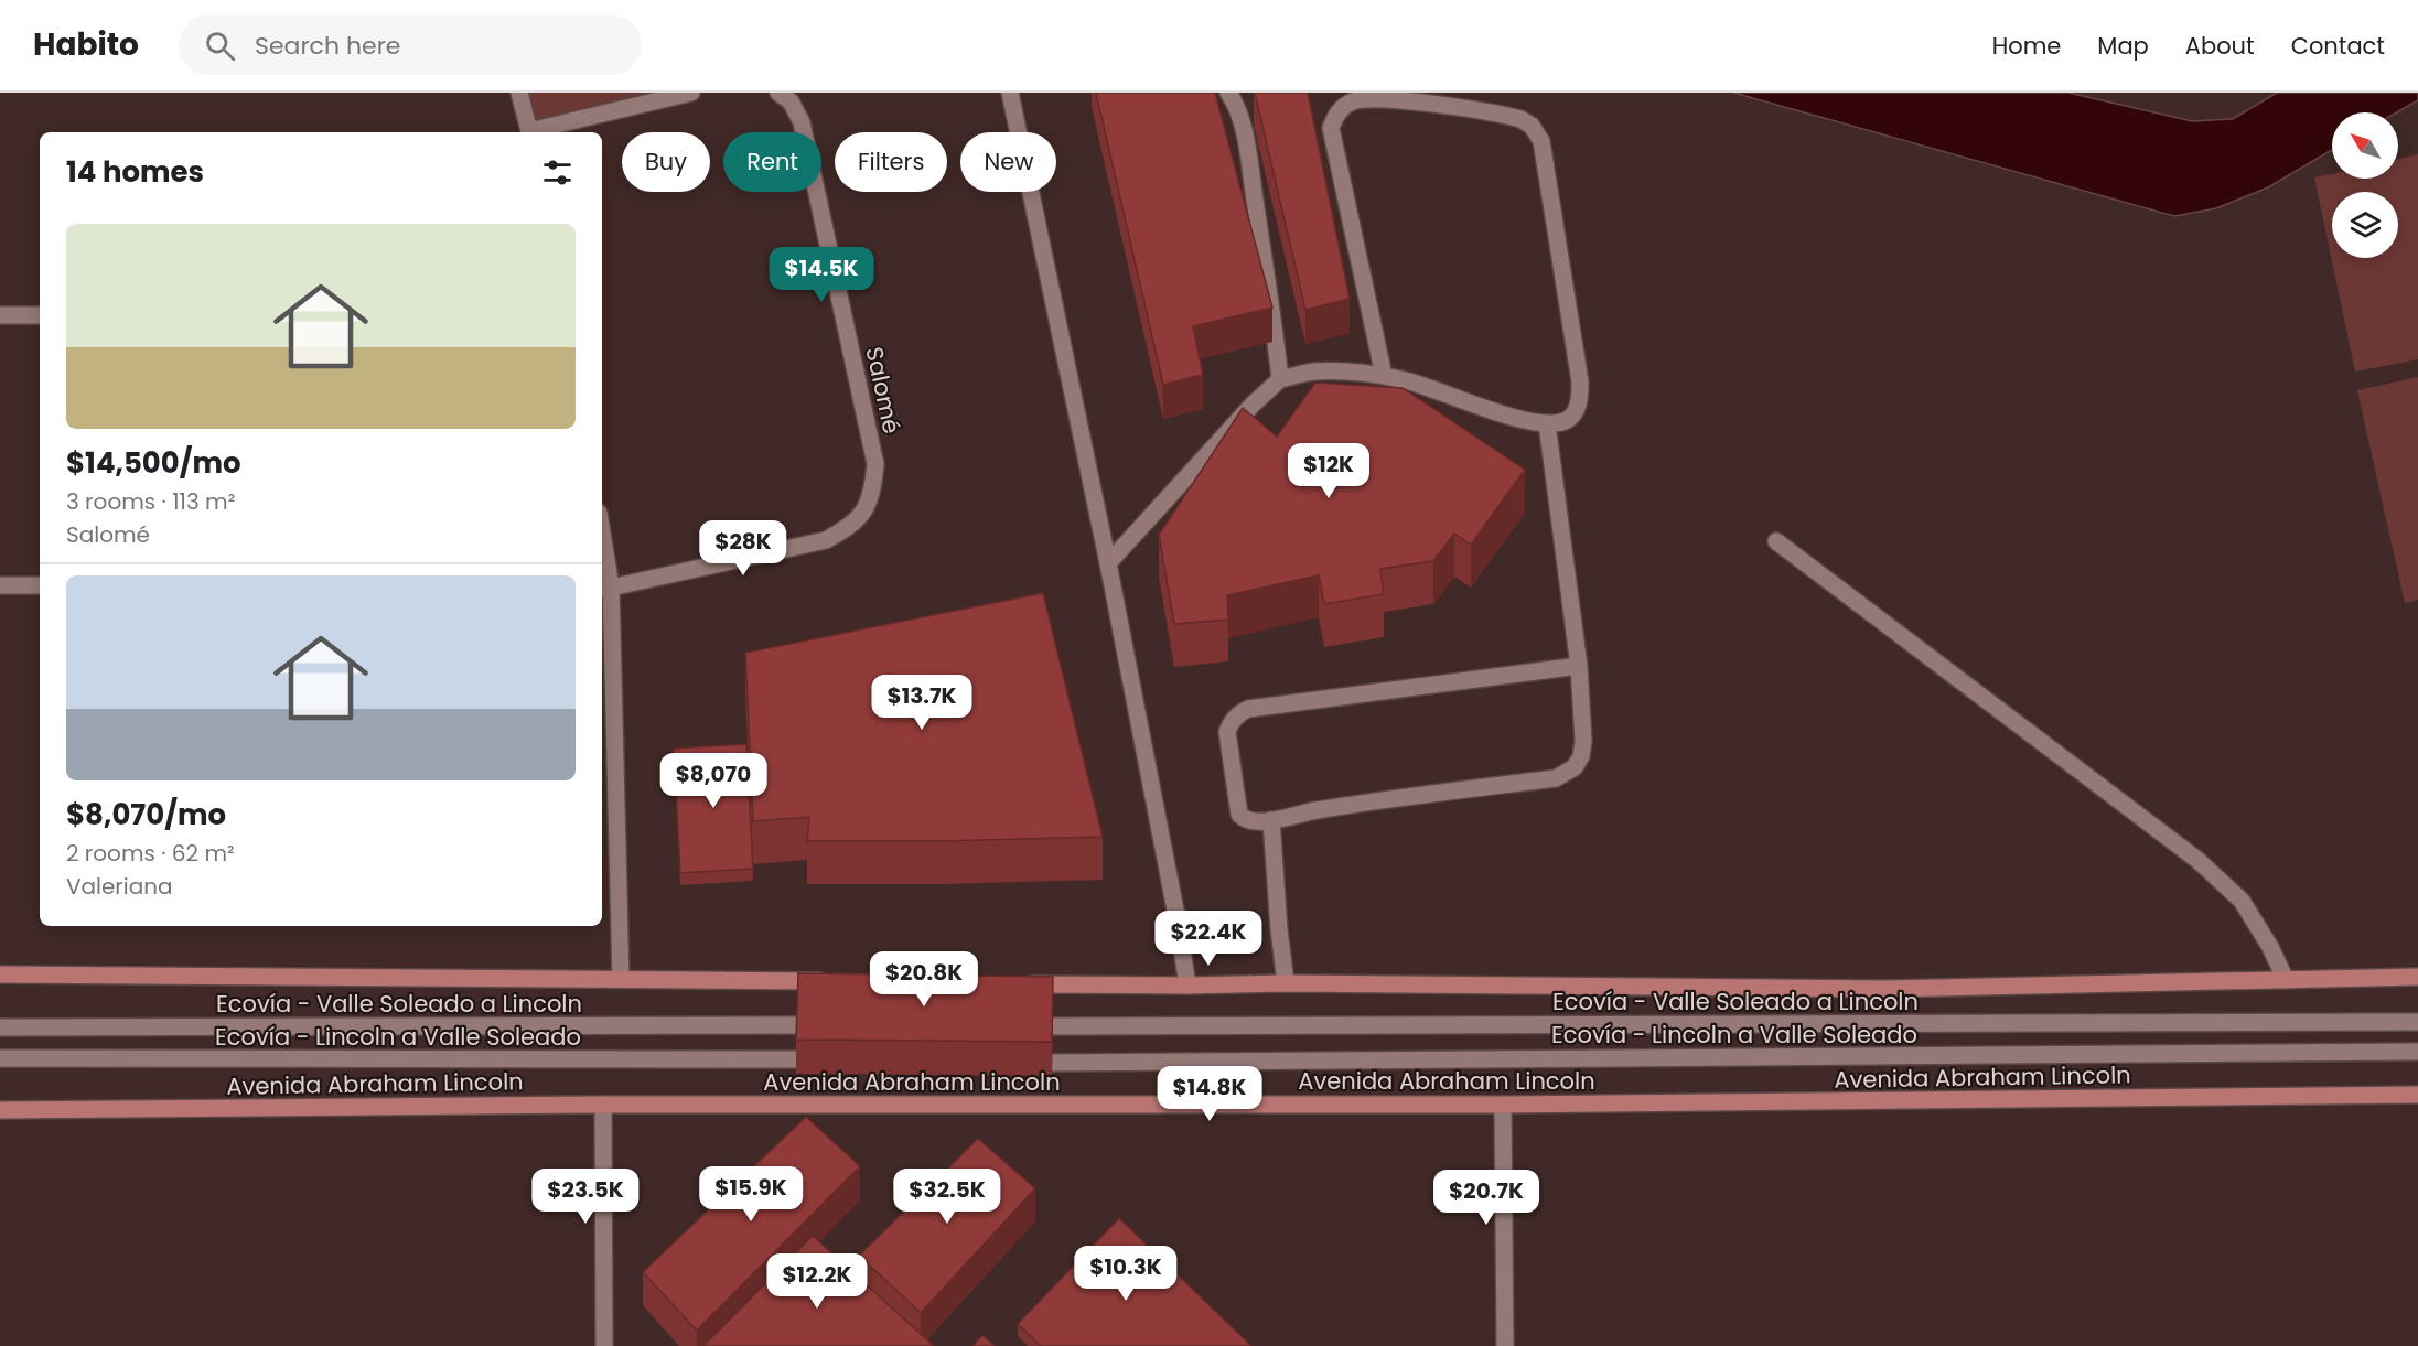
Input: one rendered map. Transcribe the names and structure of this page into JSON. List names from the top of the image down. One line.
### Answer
{"streets":{"main road":["Avenida Abraham Lincoln"],"street":["Salomé","Ecovía - Valle Soleado a Lincoln","Ecovía - Lincoln a Valle Soleado"]},"north":"top left","page":{"header":"Habito","search":"Search here","nav":["Home","Map","About","Contact"],"chip":["Buy","Rent","Filters","New"],"heading":"14 homes","list":[{"name":"$14,500/mo","note":"3 rooms · 113 m² · Salomé"},{"name":"$8,070/mo","note":"2 rooms · 62 m² · Valeriana"}],"price":["$14.5K","$12K","$28K","$13.7K","$8,070","$22.4K","$20.8K","$14.8K","$15.9K","$23.5K","$32.5K","$20.7K","$10.3K","$12.2K"]}}
